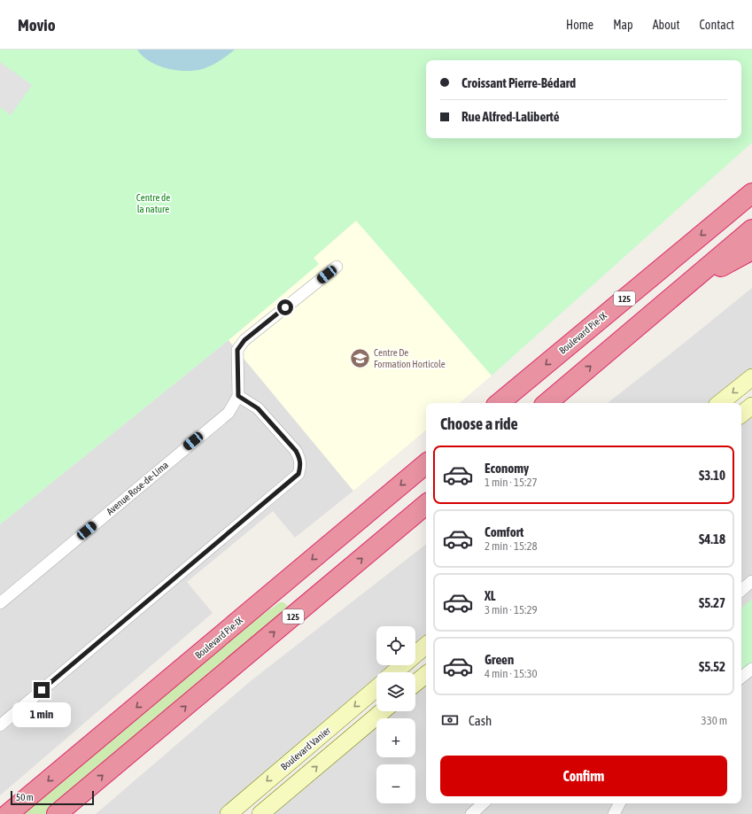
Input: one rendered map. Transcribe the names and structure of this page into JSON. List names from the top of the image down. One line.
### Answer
{"streets":{"highway":["125","Boulevard Pie-IX"],"street":["Avenue Rose-de-Lima","Boulevard Vanier"]},"parks":["Centre de la nature"],"places":{"school or university":["Centre De Formation Horticole"]},"scale_bar":"50 m","page":{"header":"Movio","nav":["Home","Map","About","Contact"],"banner":["Croissant Pierre-Bédard","Rue Alfred-Laliberté"],"heading":"Choose a ride","list":[{"name":"Economy","note":"1 min · 15:27","value":"$3.10"},{"name":"Comfort","note":"2 min · 15:28","value":"$4.18"},{"name":"XL","note":"3 min · 15:29","value":"$5.27"},{"name":"Green","note":"4 min · 15:30","value":"$5.52"}],"map_buttons":["+","−"],"pay":["Cash","330 m"],"bubble":"1 min","buttons":"Confirm","scale":"50 m"}}
